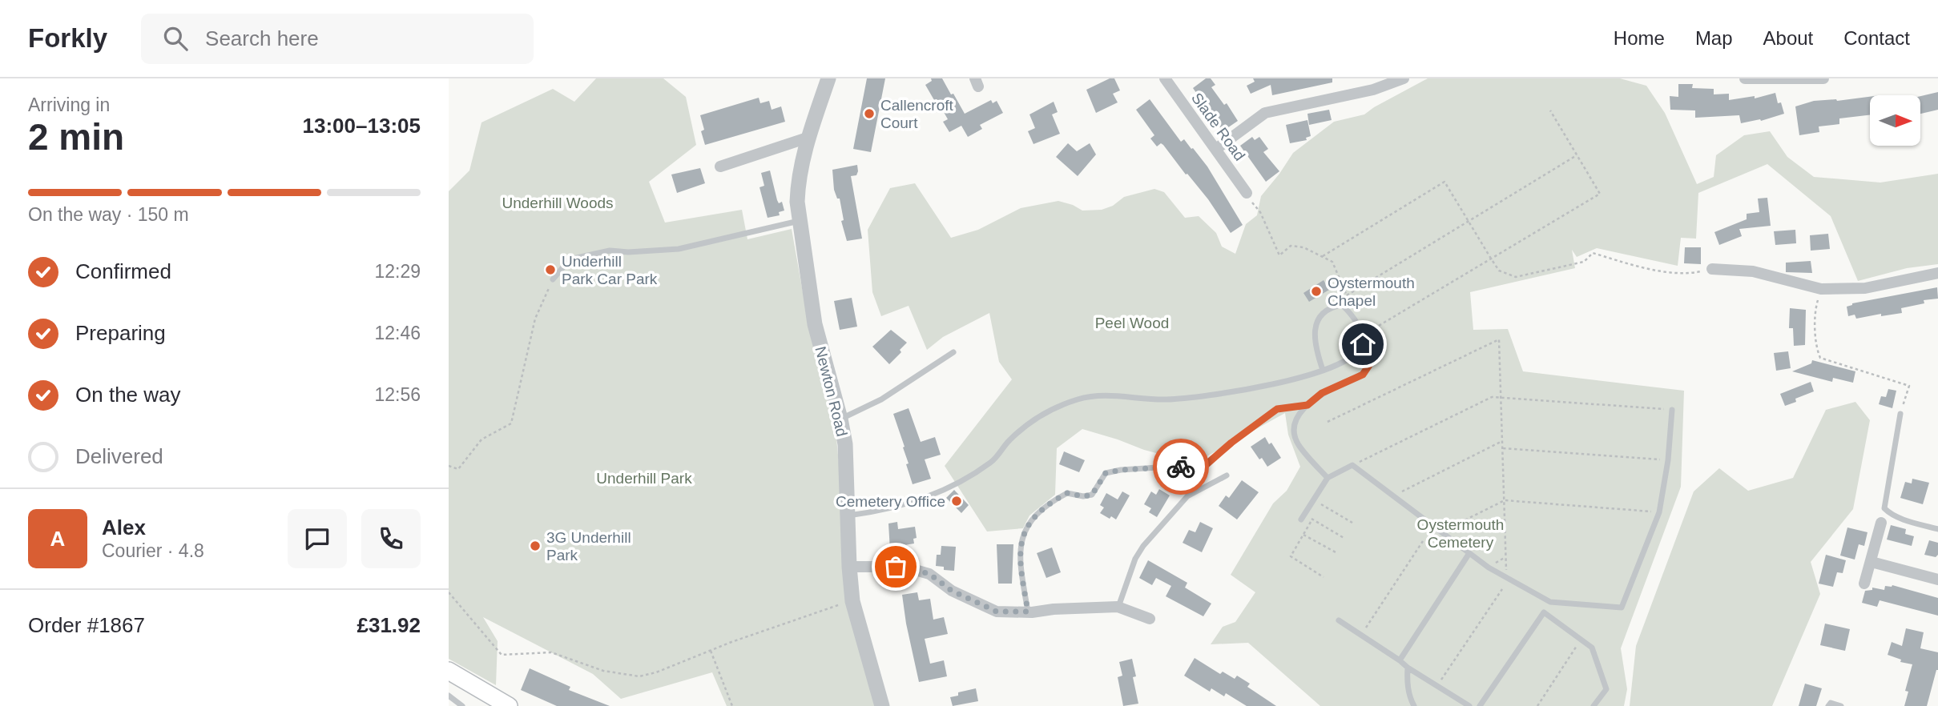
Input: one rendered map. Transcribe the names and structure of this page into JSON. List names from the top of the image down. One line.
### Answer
{"streets":{"street":["Slade Road","Newton Road"]},"parks":["Underhill Woods","Peel Wood","Underhill Park","Oystermouth Cemetery"],"places":["Callencroft Court","Underhill Park Car Park","Oystermouth Chapel","Cemetery Office","3G Underhill Park"],"north":"right","page":{"header":"Forkly","search":"Search here","nav":["Home","Map","About","Contact"],"heading":["2 min","Arriving in","13:00–13:05"],"panel":["Alex","Courier · 4.8","Order #1867","£31.92"],"bar":"On the way · 150 m","list":[["Confirmed","12:29"],["Preparing","12:46"],["On the way","12:56"],"Delivered"],"round":"A"}}
